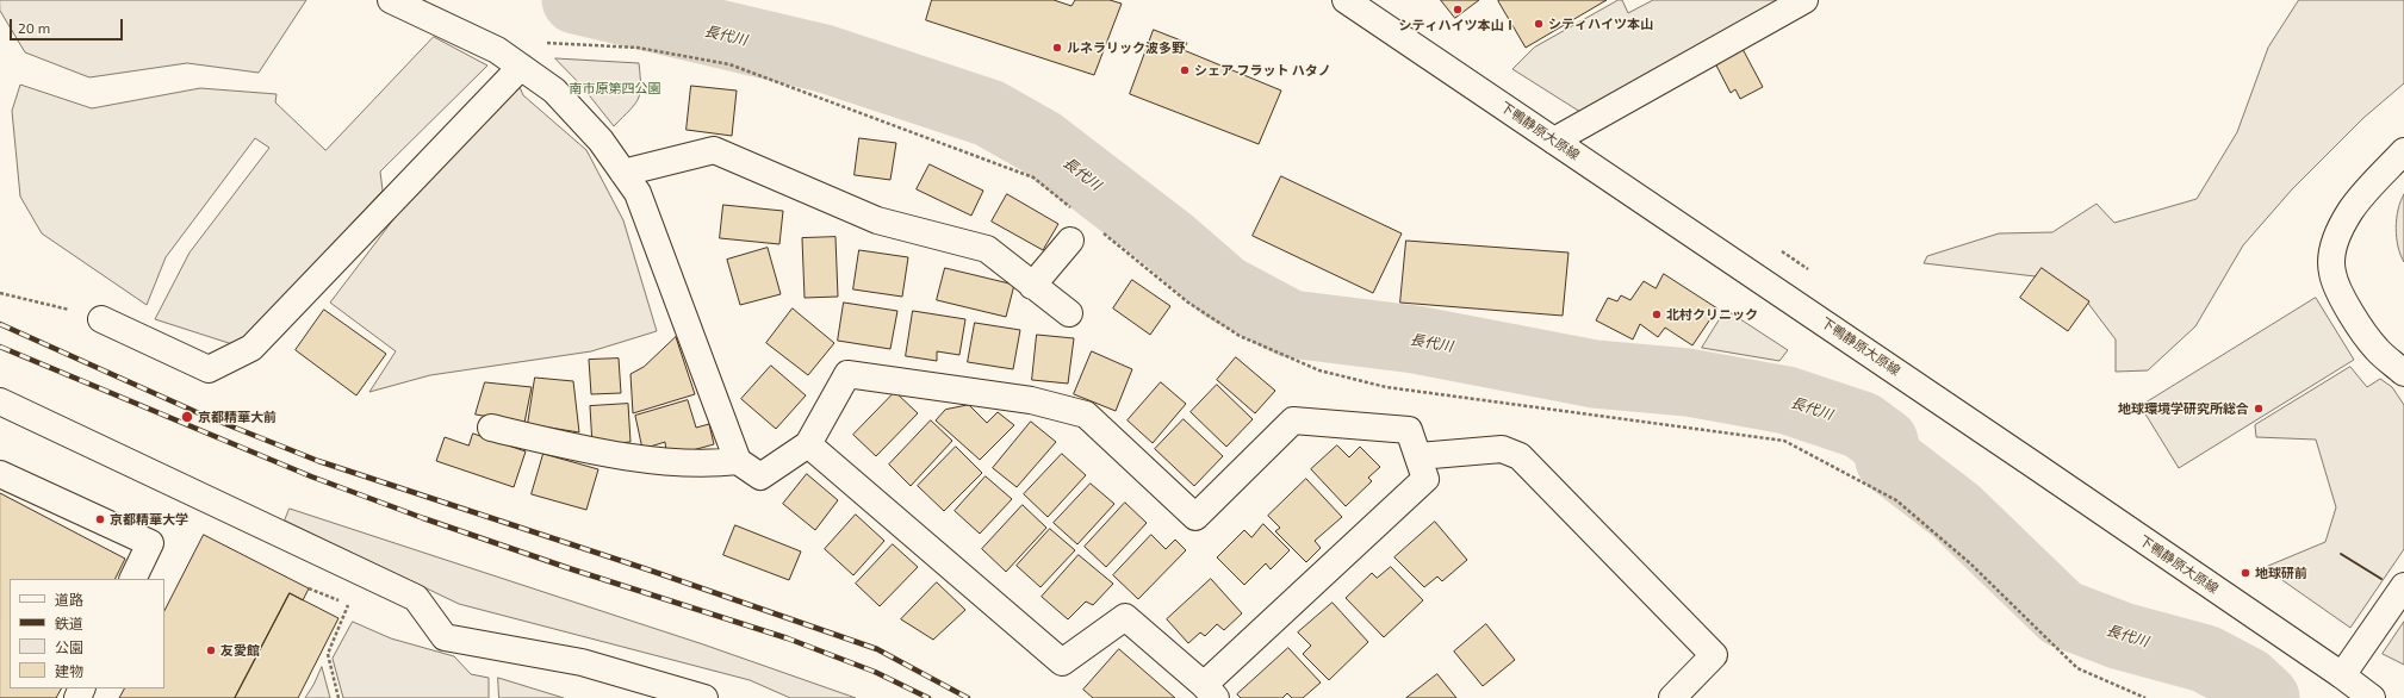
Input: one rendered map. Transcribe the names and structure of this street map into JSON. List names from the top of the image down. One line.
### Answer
{"streets":{"street":["下鴨静原大原線"]},"water":["長代川"],"parks":["南市原第四公園"],"places":["シティハイツ本山Ⅰ","シティハイツ本山","ルネラリック波多野","シェア フラット ハタノ","北村クリニック","地球環境学研究所総合","京都精華大前","京都精華大学","地球研前","友愛館"],"legend":["道路","鉄道","公園","建物"],"scale_bar":"20 m"}
